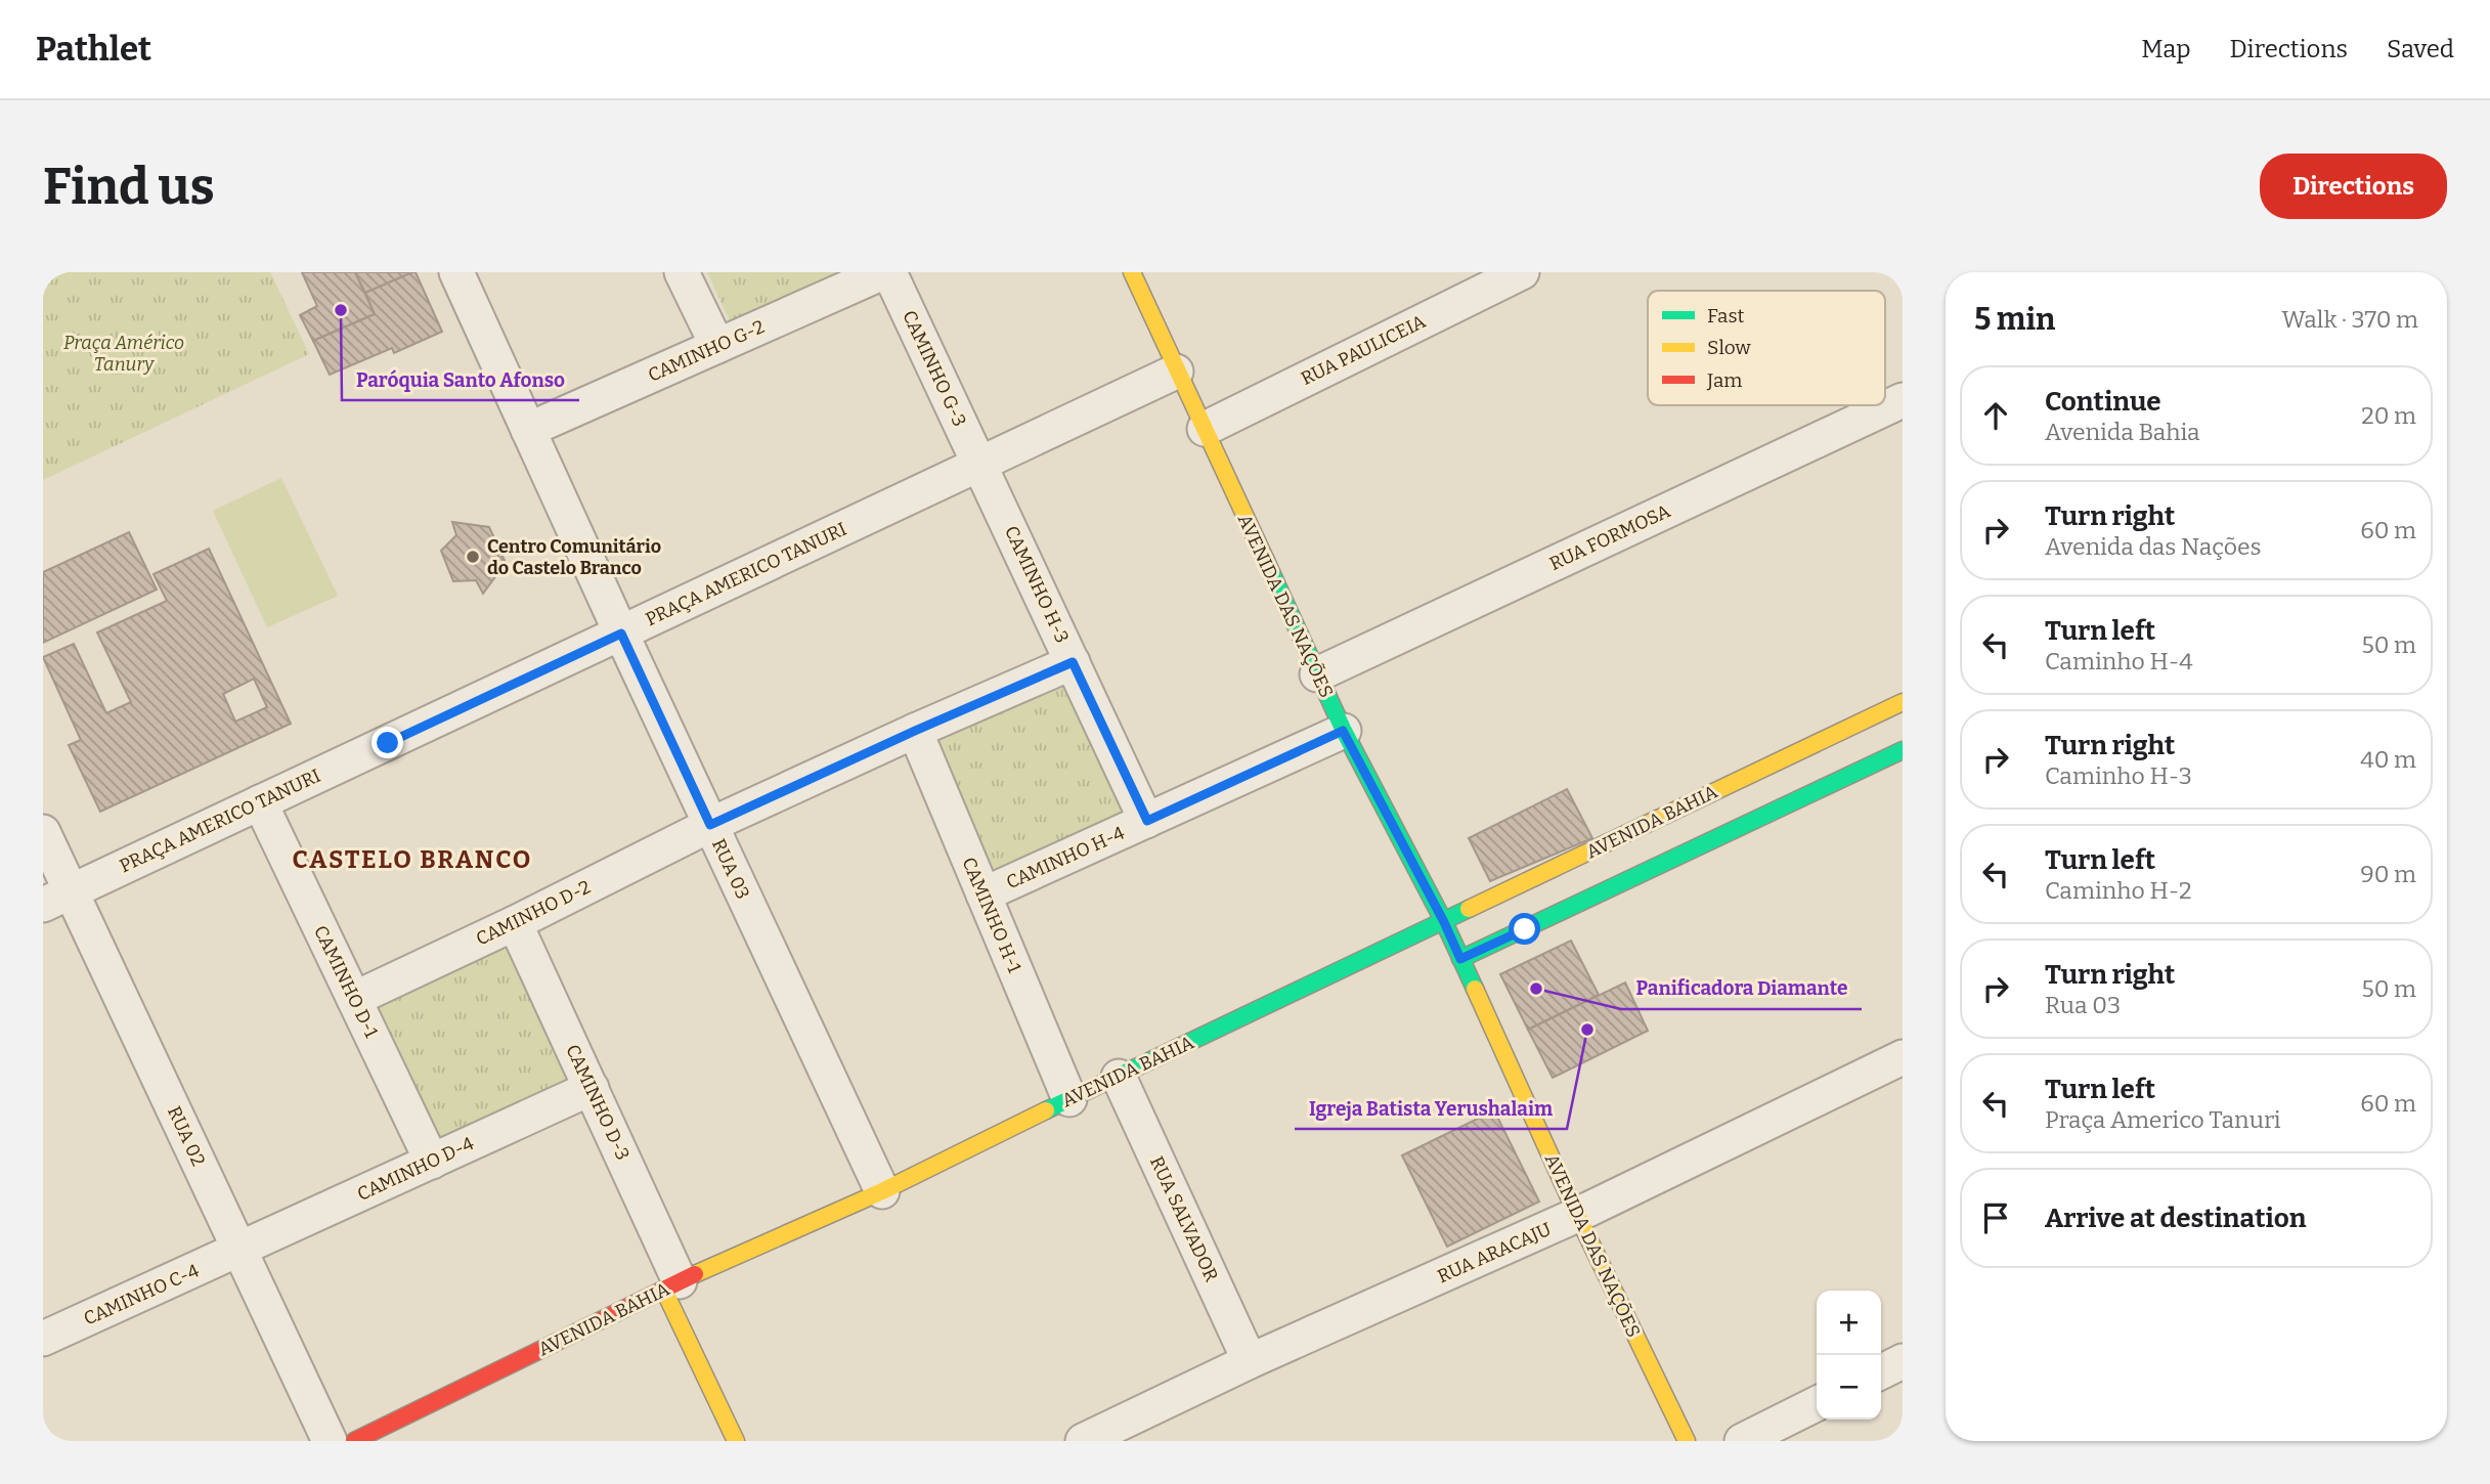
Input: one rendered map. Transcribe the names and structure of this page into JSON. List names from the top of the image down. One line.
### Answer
{"streets":{"street":["RUA PAULICEIA","CAMINHO G-2","CAMINHO G-3","RUA FORMOSA","PRAÇA AMERICO TANURI","CAMINHO H-3","AVENIDA DAS NAÇÕES","AVENIDA BAHIA","CAMINHO H-4","RUA 03","CAMINHO D-2","CAMINHO H-1","CAMINHO D-1","CAMINHO D-3","RUA 02","CAMINHO D-4","RUA SALVADOR","RUA ARACAJU","CAMINHO C-4"]},"crossings":[["RUA PAULICEIA","AVENIDA DAS NAÇÕES"],["CAMINHO G-2","RUA 03"],["CAMINHO G-3","PRAÇA AMERICO TANURI"],["CAMINHO G-3","CAMINHO H-3"],["RUA FORMOSA","AVENIDA DAS NAÇÕES"],["PRAÇA AMERICO TANURI","CAMINHO H-3"],["PRAÇA AMERICO TANURI","AVENIDA DAS NAÇÕES"],["PRAÇA AMERICO TANURI","RUA 03"],["PRAÇA AMERICO TANURI","CAMINHO D-1"],["PRAÇA AMERICO TANURI","RUA 02"],["CAMINHO H-3","CAMINHO H-4"],["CAMINHO H-3","CAMINHO D-2"],["AVENIDA DAS NAÇÕES","AVENIDA BAHIA"],["AVENIDA DAS NAÇÕES","CAMINHO H-4"],["AVENIDA DAS NAÇÕES","RUA ARACAJU"],["AVENIDA BAHIA","RUA 03"],["AVENIDA BAHIA","CAMINHO H-1"],["AVENIDA BAHIA","CAMINHO D-3"],["AVENIDA BAHIA","RUA SALVADOR"],["CAMINHO H-4","CAMINHO H-1"],["RUA 03","CAMINHO D-2"],["CAMINHO D-2","CAMINHO H-1"],["CAMINHO D-2","CAMINHO D-1"],["CAMINHO D-2","CAMINHO D-3"],["CAMINHO D-1","CAMINHO D-4"],["CAMINHO D-3","CAMINHO D-4"],["RUA 02","CAMINHO D-4"],["RUA 02","CAMINHO C-4"],["CAMINHO D-4","CAMINHO C-4"],["RUA SALVADOR","RUA ARACAJU"]],"districts":["CASTELO BRANCO"],"parks":["Praça Américo Tanury"],"places":["Paróquia Santo Afonso","Centro Comunitário do Castelo Branco","Panificadora Diamante","Igreja Batista Yerushalaim"],"legend":["Fast","Slow","Jam"],"page":{"header":"Pathlet","nav":["Map","Directions","Saved"],"buttons":"Directions","title":"Find us","heading":["5 min","Walk · 370 m"],"list":[["Continue","Avenida Bahia","20 m"],["Turn right","Avenida das Nações","60 m"],["Turn left","Caminho H-4","50 m"],["Turn right","Caminho H-3","40 m"],["Turn left","Caminho H-2","90 m"],["Turn right","Rua 03","50 m"],["Turn left","Praça Americo Tanuri","60 m"],"Arrive at destination"],"map_buttons":["+","−"]}}
